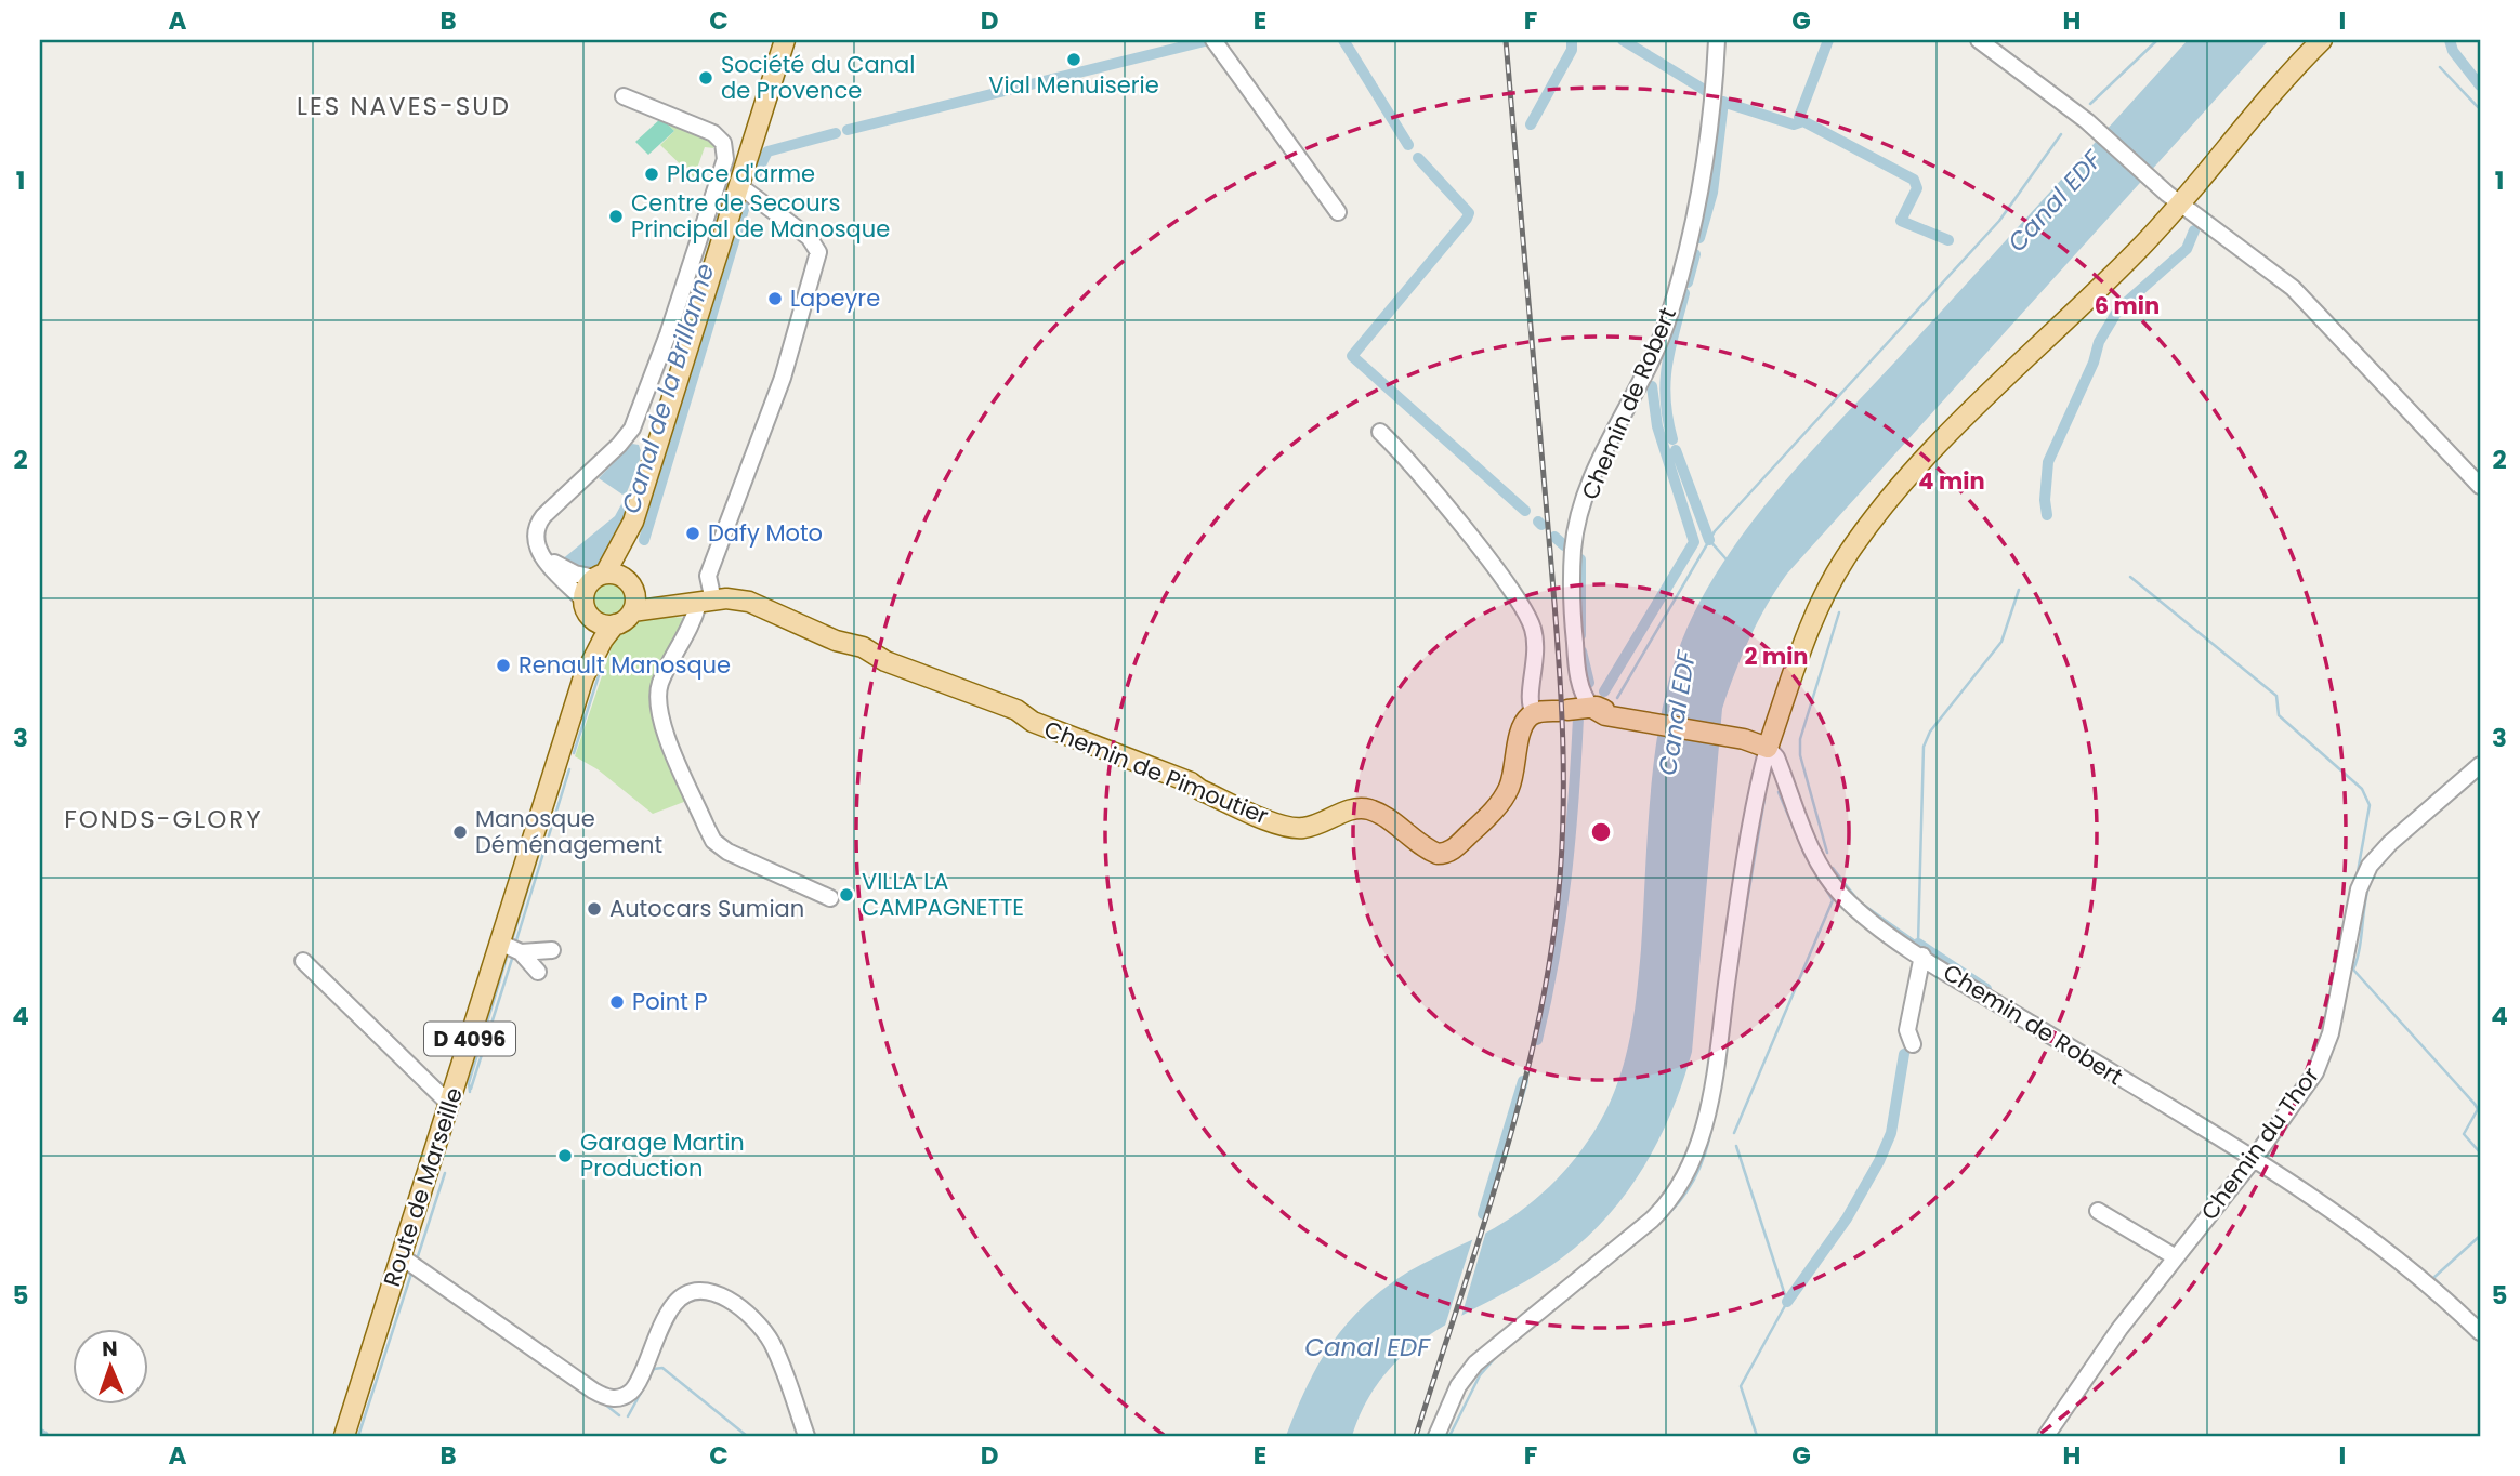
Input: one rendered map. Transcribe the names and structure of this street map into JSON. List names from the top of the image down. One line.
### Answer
{"streets":{"main road":["Chemin de Pimoutier","D 4096","Route de Marseille"],"street":["Chemin de Robert","Chemin du Thor"]},"crossings":[["Chemin de Robert","Chemin du Thor"],["Chemin de Pimoutier","Route de Marseille"]],"districts":["LES NAVES-SUD","FONDS-GLORY"],"water":["Canal EDF","Canal de la Brillanne"],"places":["Vial Menuiserie","Société du Canal de Provence","Place d'arme","Centre de Secours Principal de Manosque","Lapeyre","Dafy Moto","Renault Manosque","Manosque Déménagement","VILLA LA CAMPAGNETTE","Autocars Sumian","Point P","Garage Martin Production"],"north":"top","grid":{"columns":["A","B","C","D","E","F","G","H","I"],"rows":["1","2","3","4","5"]},"rings":["6 min","4 min","2 min"]}
